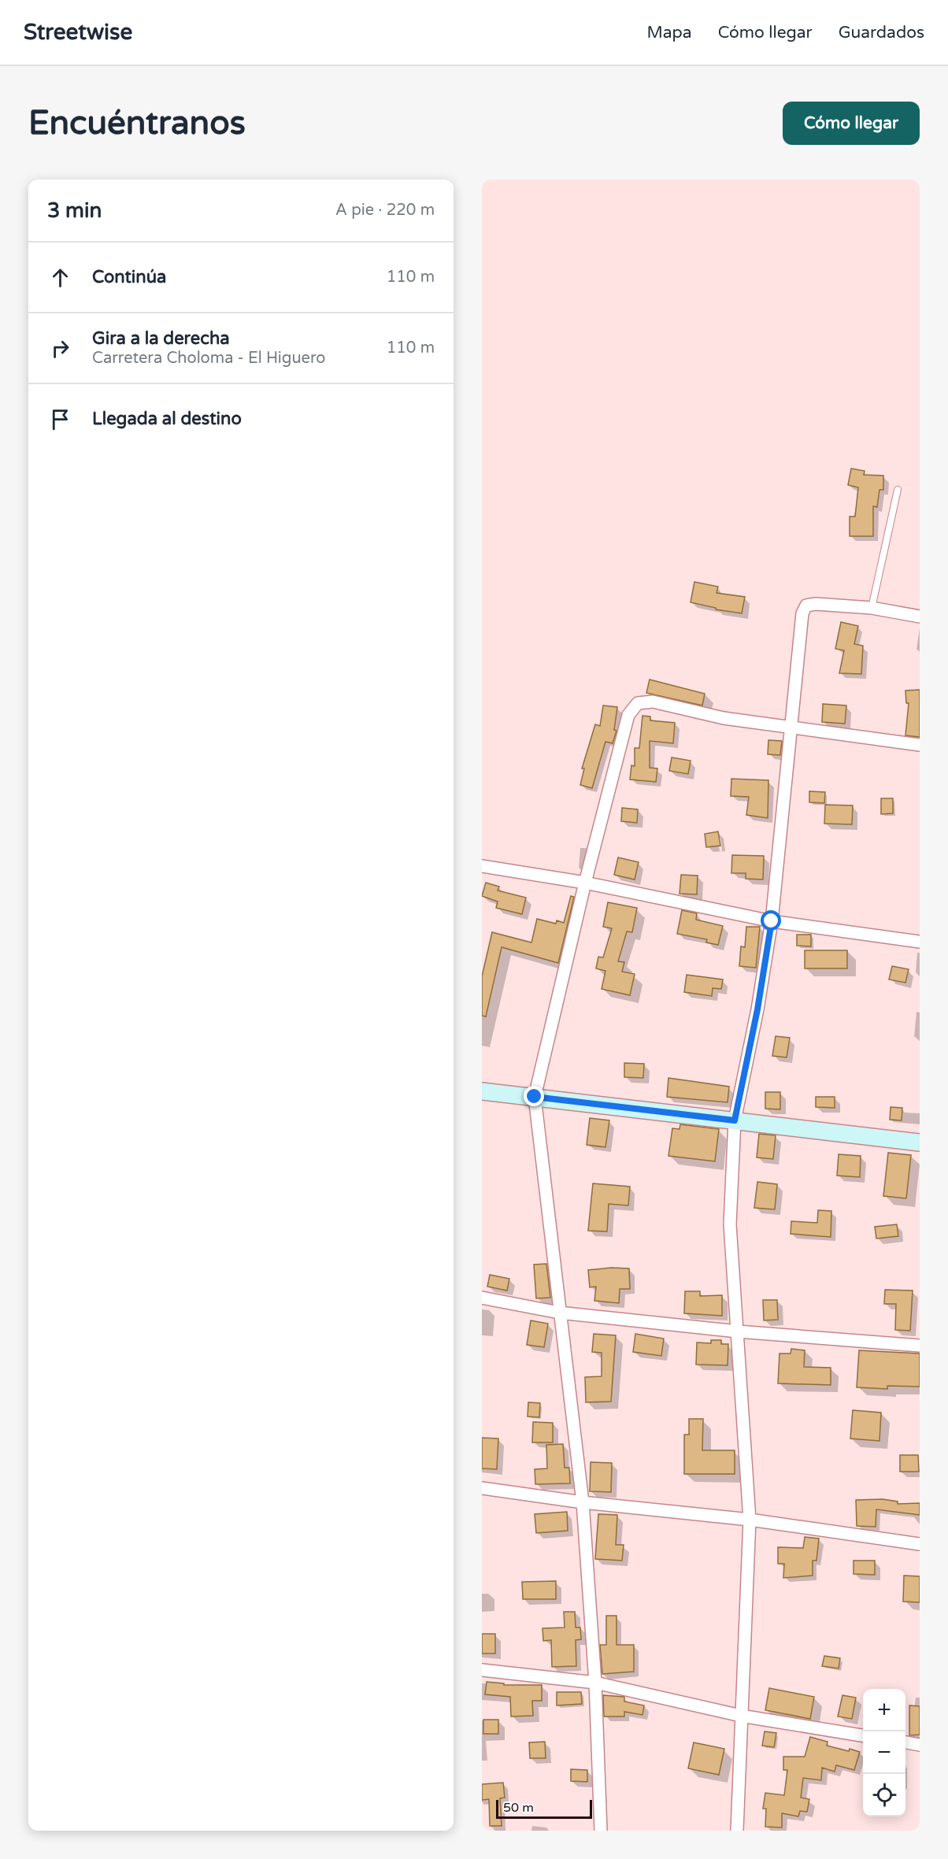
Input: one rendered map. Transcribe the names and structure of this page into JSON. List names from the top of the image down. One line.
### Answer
{"scale_bar":"50 m","page":{"header":"Streetwise","nav":["Mapa","Cómo llegar","Guardados"],"buttons":"Cómo llegar","title":"Encuéntranos","heading":["3 min","A pie · 220 m"],"list":[["Continúa","110 m"],["Gira a la derecha","Carretera Choloma - El Higuero","110 m"],"Llegada al destino"],"map_buttons":["+","−"],"scale":"50 m"}}
